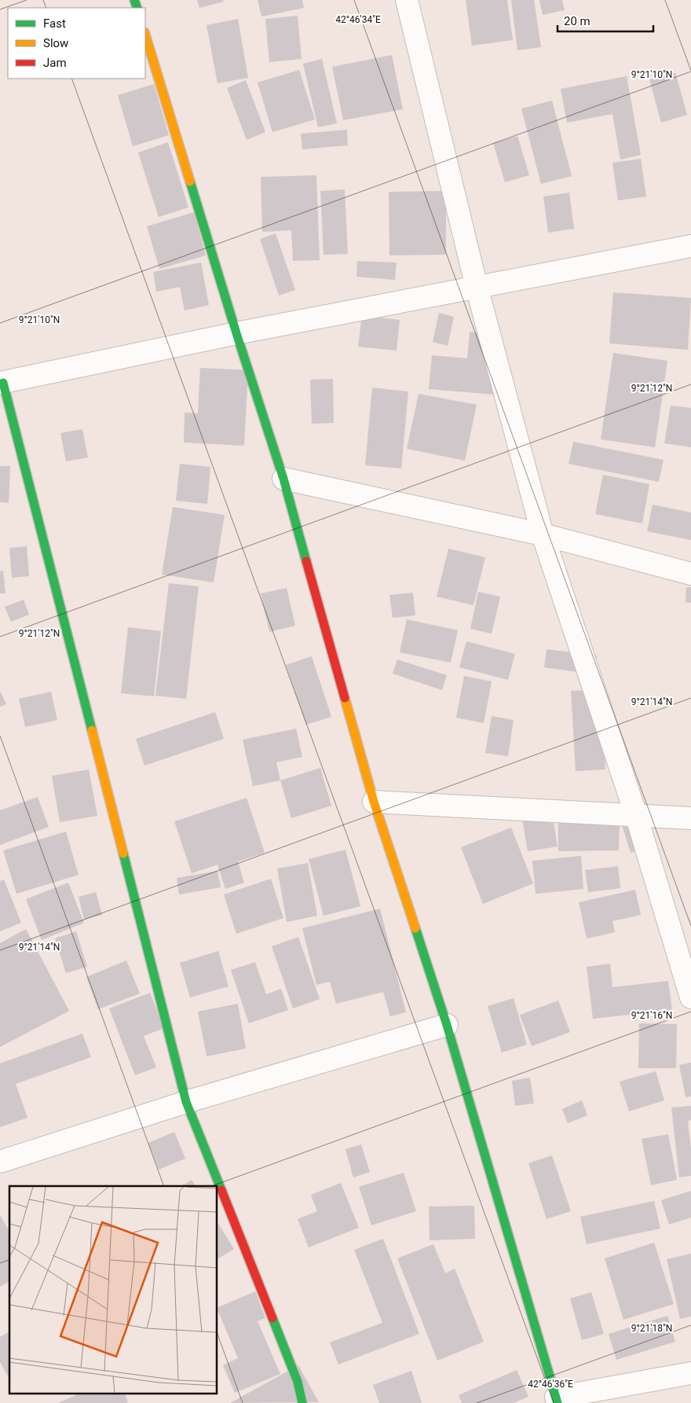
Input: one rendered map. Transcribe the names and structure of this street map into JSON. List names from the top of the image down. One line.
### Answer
{"legend":["Fast","Slow","Jam"],"scale_bar":"20 m","coordinates":["42°46'34\"E","9°21'10\"N","9°21'12\"N","9°21'14\"N","9°21'16\"N","9°21'18\"N","42°46'36\"E"]}
